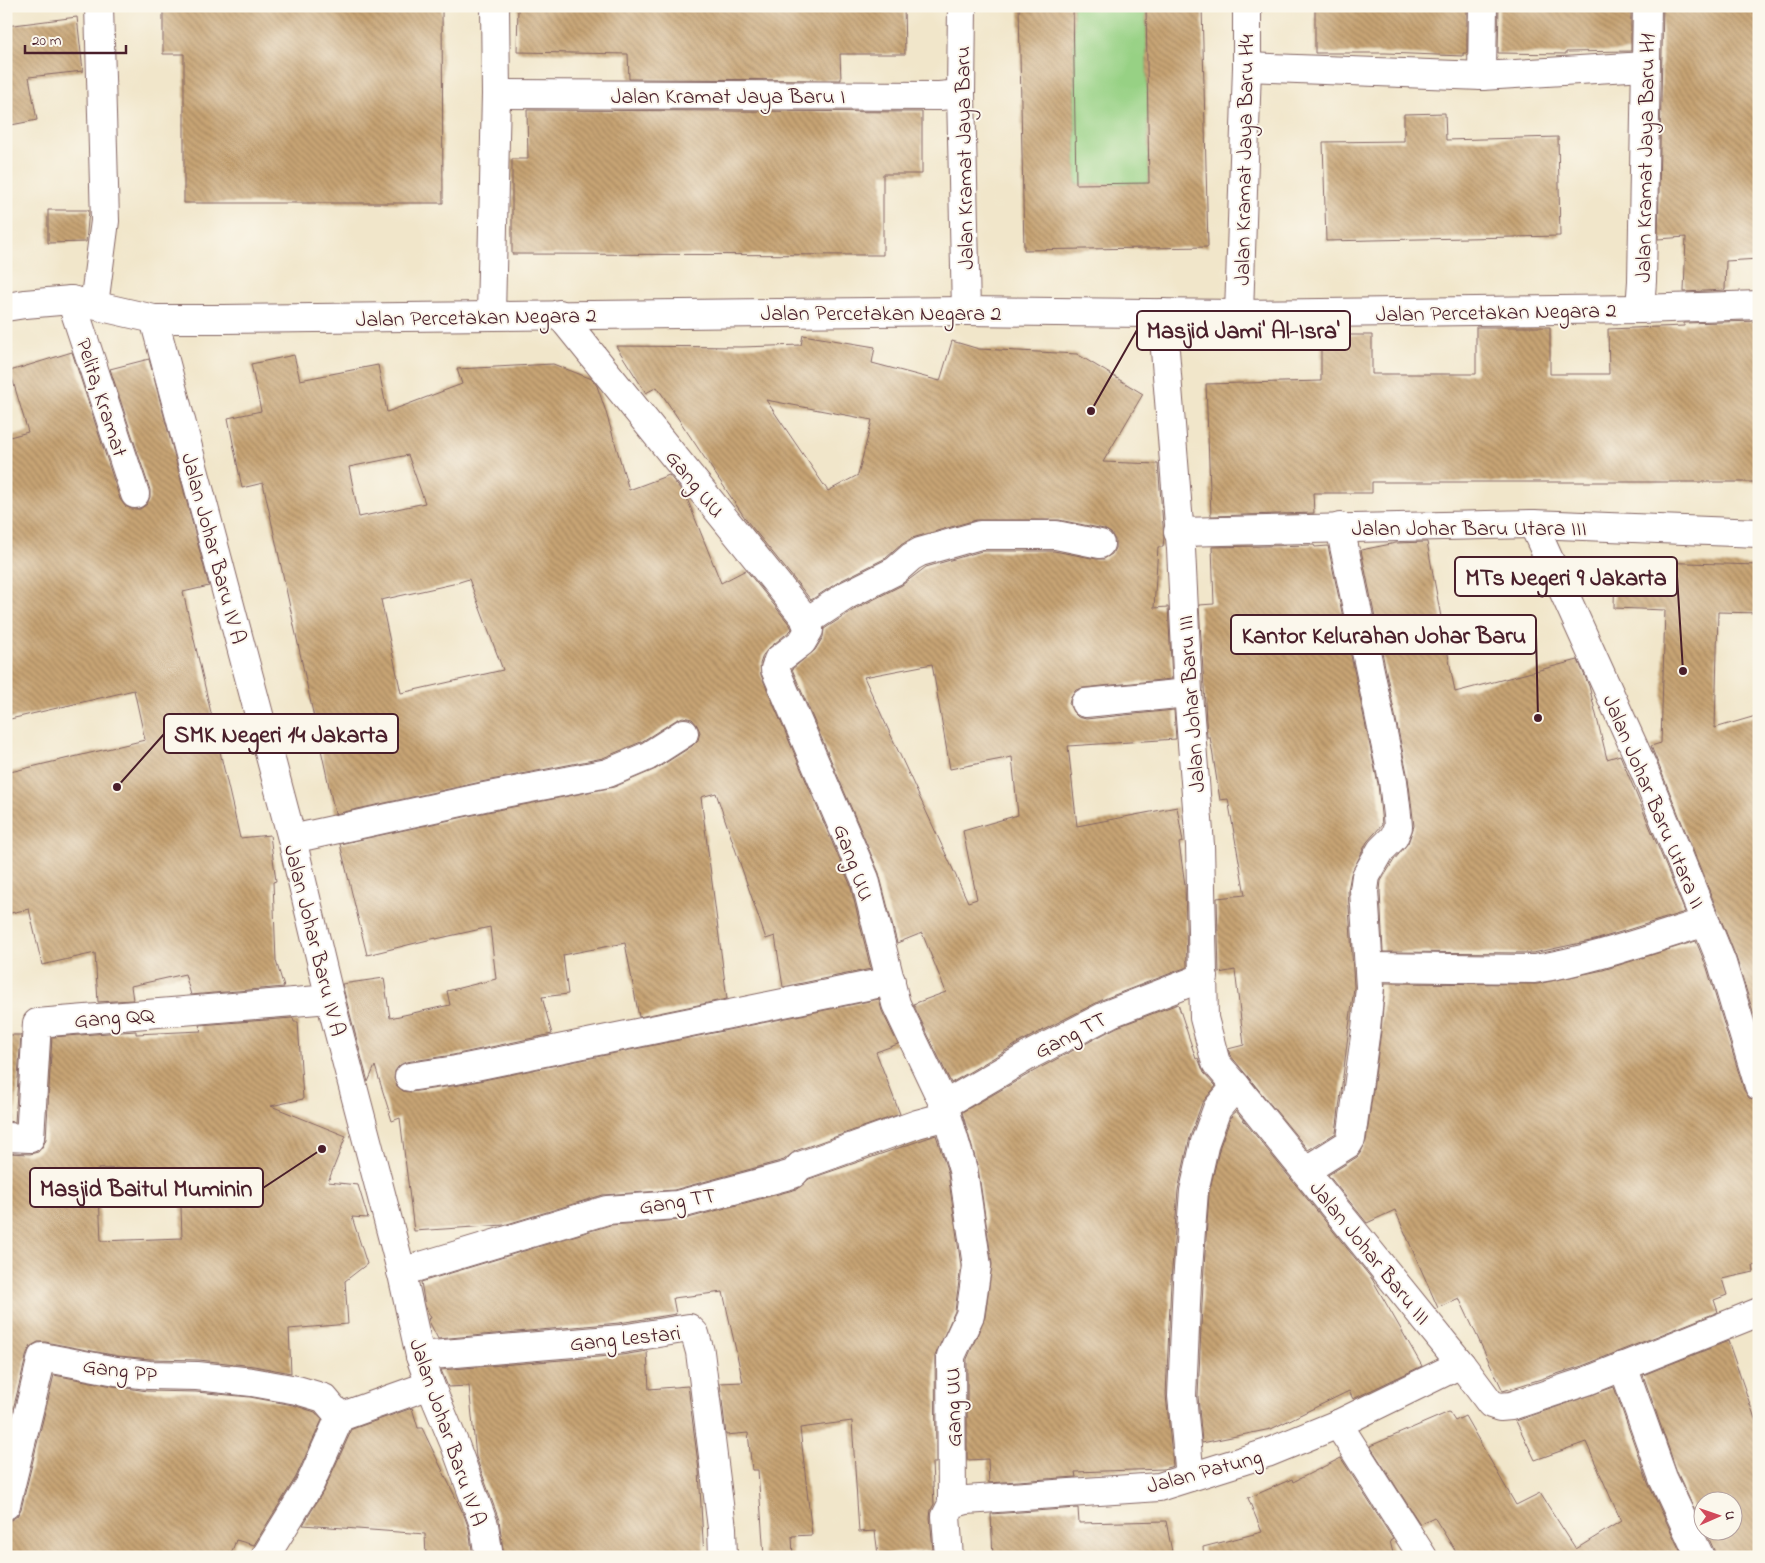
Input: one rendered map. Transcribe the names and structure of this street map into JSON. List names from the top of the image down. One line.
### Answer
{"streets":{"street":["Jalan Kramat Jaya Baru I","Jalan Kramat Jaya Baru","Jalan Kramat Jaya Baru H1","Jalan Kramat Jaya Baru H4","Jalan Percetakan Negara 2","Pelita, Kramat","Gang UU","Jalan Johar Baru Utara III","Jalan Johar Baru IV A","Jalan Johar Baru III","Jalan Johar Baru Utara II","Gang QQ","Gang TT","Gang Lestari","Gang PP","Jalan Patung"]},"crossings":[["Jalan Kramat Jaya Baru I","Jalan Kramat Jaya Baru"],["Jalan Kramat Jaya Baru","Jalan Percetakan Negara 2"],["Jalan Kramat Jaya Baru H1","Jalan Percetakan Negara 2"],["Jalan Kramat Jaya Baru H4","Jalan Percetakan Negara 2"],["Jalan Percetakan Negara 2","Pelita, Kramat"],["Jalan Percetakan Negara 2","Gang UU"],["Jalan Percetakan Negara 2","Jalan Johar Baru IV A"],["Jalan Percetakan Negara 2","Jalan Johar Baru III"],["Gang UU","Gang TT"],["Gang UU","Jalan Patung"],["Jalan Johar Baru Utara III","Jalan Johar Baru III"],["Jalan Johar Baru Utara III","Jalan Johar Baru Utara II"],["Jalan Johar Baru IV A","Gang QQ"],["Jalan Johar Baru IV A","Gang TT"],["Jalan Johar Baru IV A","Gang Lestari"],["Jalan Johar Baru III","Gang TT"],["Jalan Johar Baru III","Jalan Patung"]],"places":["Masjid Jami' Al-Isra'","MTs Negeri 9 Jakarta","Kantor Kelurahan Johar Baru","SMK Negeri 14 Jakarta","Masjid Baitul Muminin"],"scale_bar":"20 m","north":"right"}
